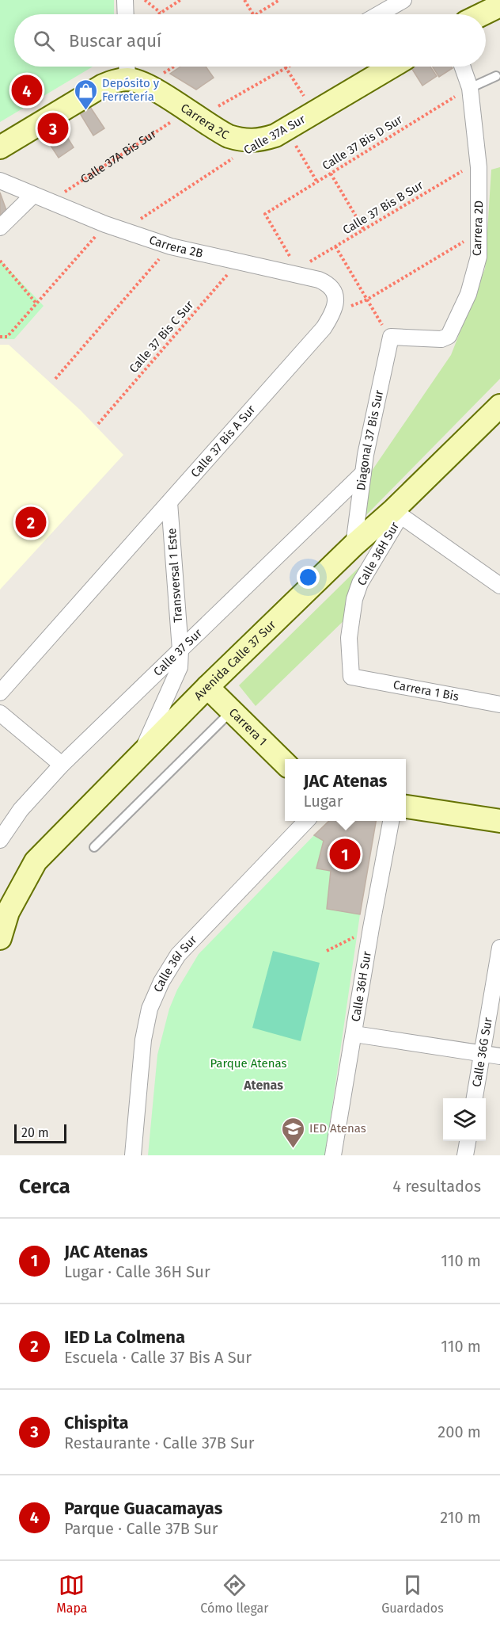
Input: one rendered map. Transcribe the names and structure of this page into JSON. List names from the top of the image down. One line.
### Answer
{"streets":{"main road":["Carrera 2C","Calle 37A Sur","Avenida Calle 37 Sur","Carrera 1"],"street":["Carrera 2D","Carrera 2B","Diagonal 37 Bis Sur","Calle 37 Bis A Sur","Calle 36H Sur","Transversal 1 Este","Calle 37 Sur","Carrera 1 Bis","Calle 36I Sur","Calle 36G Sur"],"path":["Calle 37 Bis D Sur","Calle 37A Bis Sur","Calle 37 Bis B Sur","Calle 37 Bis C Sur"]},"crossings":[["Carrera 2C","Calle 37A Sur"],["Carrera 2C","Calle 37A Bis Sur"],["Calle 37A Sur","Carrera 2B"],["Calle 37 Bis D Sur","Calle 37 Bis B Sur"],["Calle 37 Bis D Sur","Carrera 2D"],["Calle 37 Bis D Sur","Carrera 2B"],["Calle 37A Bis Sur","Carrera 2B"],["Calle 37 Bis B Sur","Carrera 2D"],["Calle 37 Bis B Sur","Carrera 2B"],["Carrera 2D","Diagonal 37 Bis Sur"],["Carrera 2B","Calle 37 Bis C Sur"],["Carrera 2B","Calle 37 Bis A Sur"],["Diagonal 37 Bis Sur","Calle 37 Sur"],["Diagonal 37 Bis Sur","Avenida Calle 37 Sur"],["Calle 37 Bis A Sur","Transversal 1 Este"],["Calle 36H Sur","Avenida Calle 37 Sur"],["Calle 36H Sur","Carrera 1 Bis"],["Transversal 1 Este","Calle 37 Sur"],["Transversal 1 Este","Avenida Calle 37 Sur"],["Avenida Calle 37 Sur","Carrera 1"]],"districts":["Atenas"],"parks":["Parque Atenas"],"places":{"shop":["Depósito y Ferretería"],"school or university":["IED Atenas"]},"scale_bar":"20 m","page":{"search":"Buscar aquí","pins":["4","3","2","1"],"popup":["JAC Atenas","Lugar"],"scale":"20 m","heading":["Cerca","4 resultados"],"list":[{"mark":"1","name":"JAC Atenas","note":"Lugar · Calle 36H Sur","value":"110 m"},{"mark":"2","name":"IED La Colmena","note":"Escuela · Calle 37 Bis A Sur","value":"110 m"},{"mark":"3","name":"Chispita","note":"Restaurante · Calle 37B Sur","value":"200 m"},{"mark":"4","name":"Parque Guacamayas","note":"Parque · Calle 37B Sur","value":"210 m"}],"nav":["Mapa","Cómo llegar","Guardados"]}}
